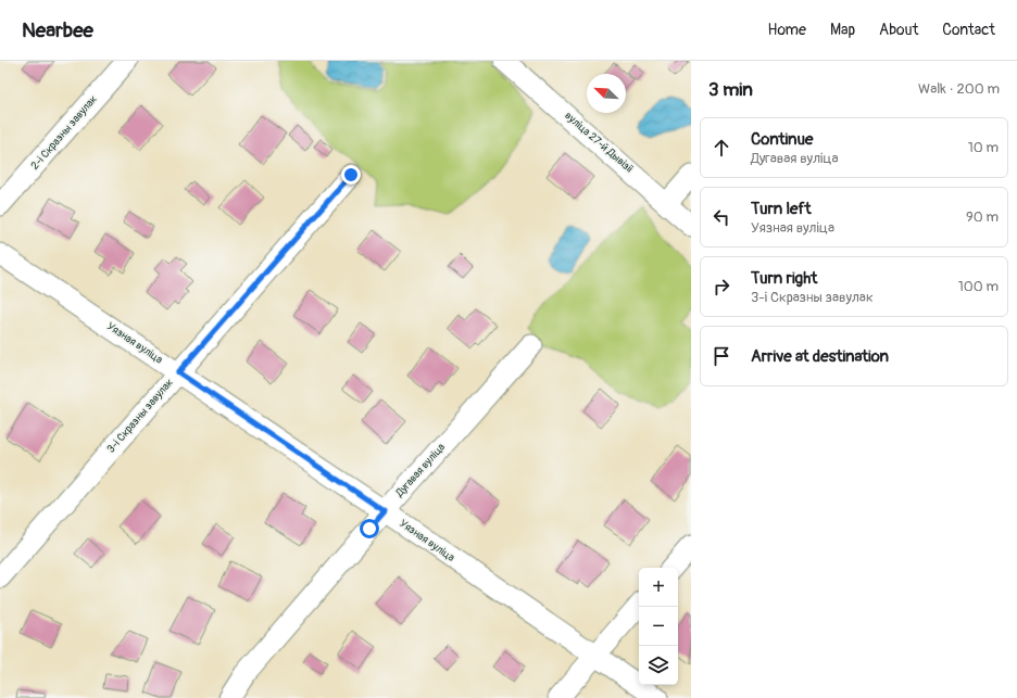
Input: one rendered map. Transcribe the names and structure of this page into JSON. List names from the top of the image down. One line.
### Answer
{"streets":{"street":["2-і Скразны завулак","вуліца 27-й Дывізіі","Уязная вуліца","3-і Скразны завулак","Дугавая вуліца"]},"crossings":[["Уязная вуліца","3-і Скразны завулак"],["Уязная вуліца","Дугавая вуліца"]],"north":"top left","page":{"header":"Nearbee","nav":["Home","Map","About","Contact"],"heading":["3 min","Walk · 200 m"],"list":[["Continue","Дугавая вуліца","10 m"],["Turn left","Уязная вуліца","90 m"],["Turn right","3-і Скразны завулак","100 m"],"Arrive at destination"],"map_buttons":["+","−"]}}
